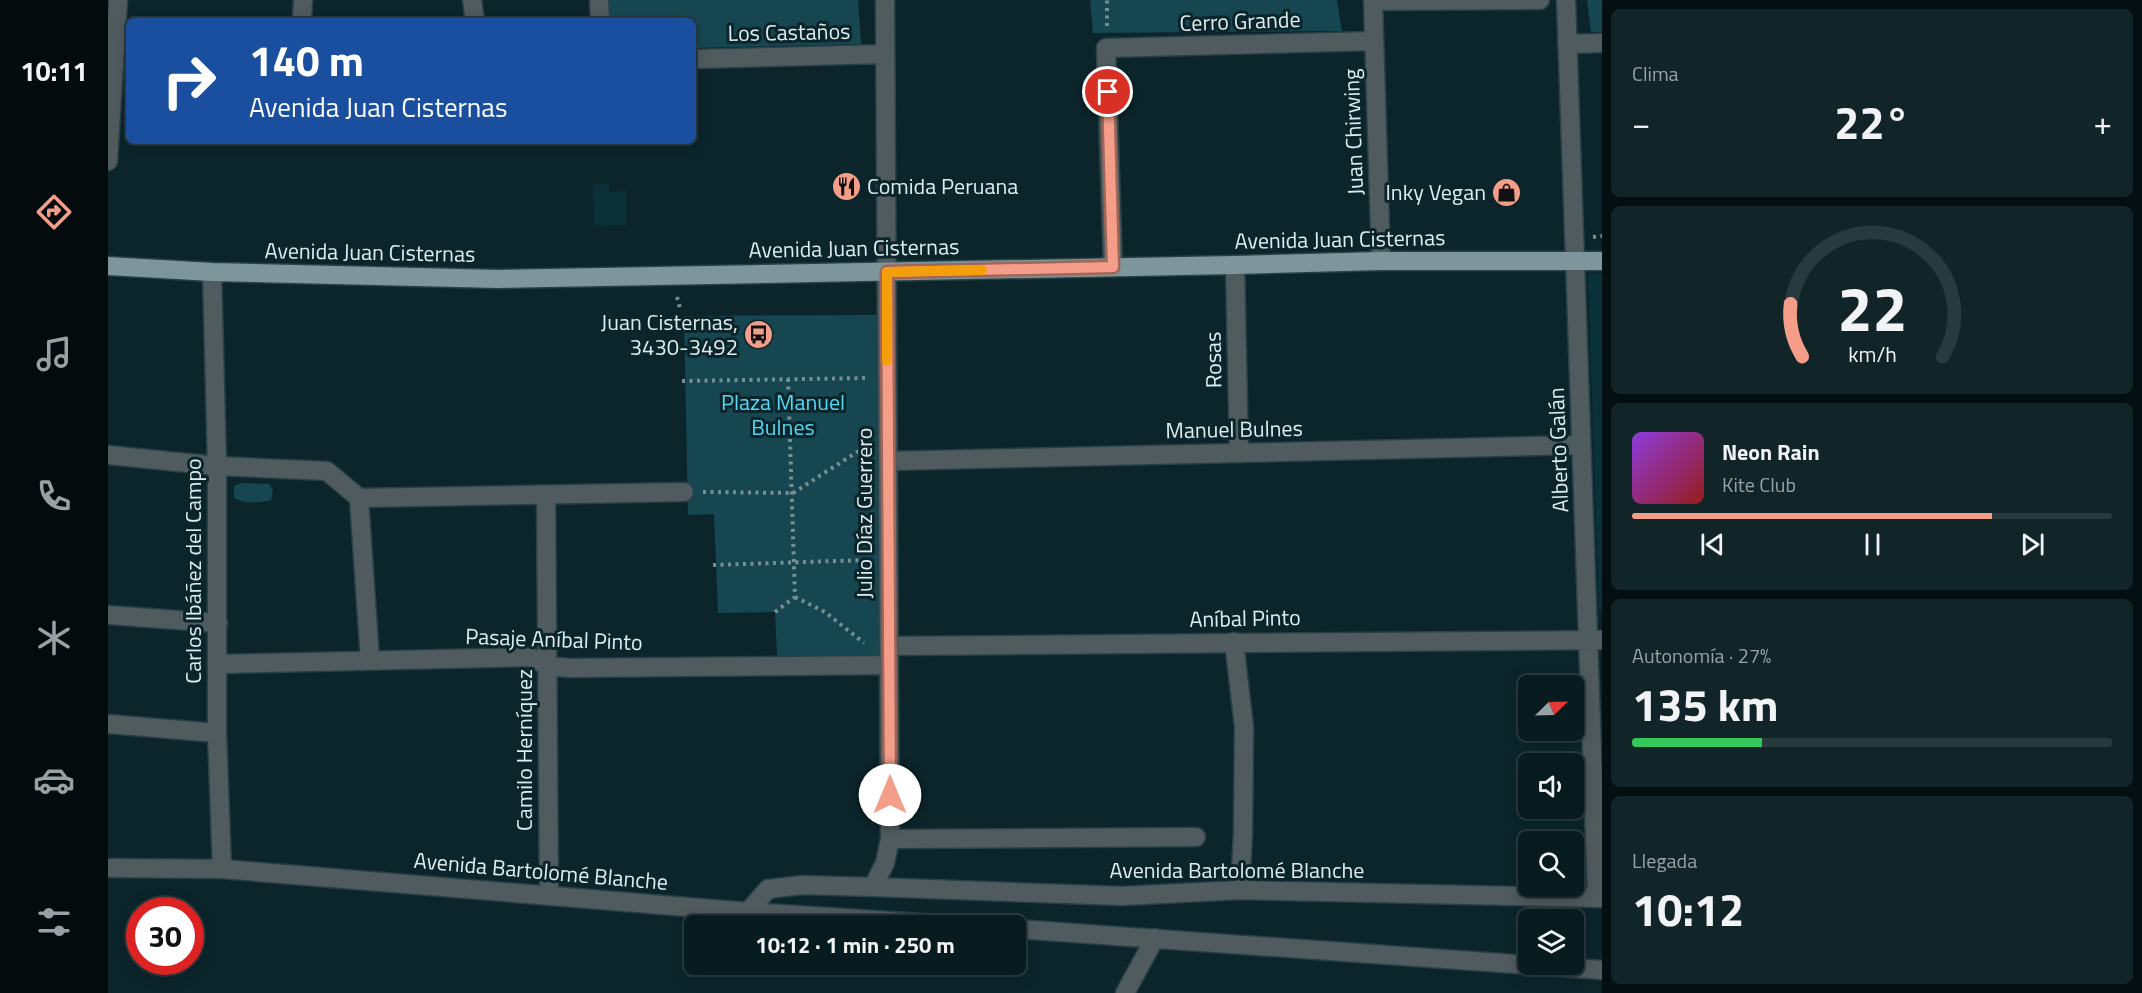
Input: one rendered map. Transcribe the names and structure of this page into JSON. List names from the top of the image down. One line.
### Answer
{"streets":{"main road":["Avenida Juan Cisternas"],"street":["Cerro Grande","Los Castaños","Juan Chirwing","Rosas","Manuel Bulnes","Alberto Galán","Julio Díaz Guerrero","Carlos Ibáñez del Campo","Aníbal Pinto","Pasaje Aníbal Pinto","Camilo Herníquez","Avenida Bartolomé Blanche"]},"crossings":[["Cerro Grande","Juan Chirwing"],["Cerro Grande","Avenida Juan Cisternas"],["Los Castaños","Julio Díaz Guerrero"],["Juan Chirwing","Avenida Juan Cisternas"],["Avenida Juan Cisternas","Rosas"],["Avenida Juan Cisternas","Alberto Galán"],["Avenida Juan Cisternas","Julio Díaz Guerrero"],["Avenida Juan Cisternas","Carlos Ibáñez del Campo"],["Rosas","Manuel Bulnes"],["Manuel Bulnes","Alberto Galán"],["Manuel Bulnes","Julio Díaz Guerrero"],["Alberto Galán","Aníbal Pinto"],["Alberto Galán","Avenida Bartolomé Blanche"],["Julio Díaz Guerrero","Aníbal Pinto"],["Julio Díaz Guerrero","Pasaje Aníbal Pinto"],["Julio Díaz Guerrero","Avenida Bartolomé Blanche"],["Carlos Ibáñez del Campo","Pasaje Aníbal Pinto"],["Carlos Ibáñez del Campo","Avenida Bartolomé Blanche"],["Pasaje Aníbal Pinto","Camilo Herníquez"],["Camilo Herníquez","Avenida Bartolomé Blanche"]],"parks":["Plaza Manuel Bulnes"],"places":{"restaurant":["Comida Peruana"],"shop":["Inky Vegan"],"bus stop":["Juan Cisternas, 3430-3492"]},"north":"top right","page":{"tabs":"10:11","tile":["Clima",["Autonomía · 27%","135 km"],["Llegada","10:12"]],"turn":["140 m","Avenida Juan Cisternas"],"heat":["−","22°","+"],"song":["Neon Rain","Kite Club"],"limit":"30","trip":"10:12 · 1 min · 250 m","gauge":["22","km/h"]}}
